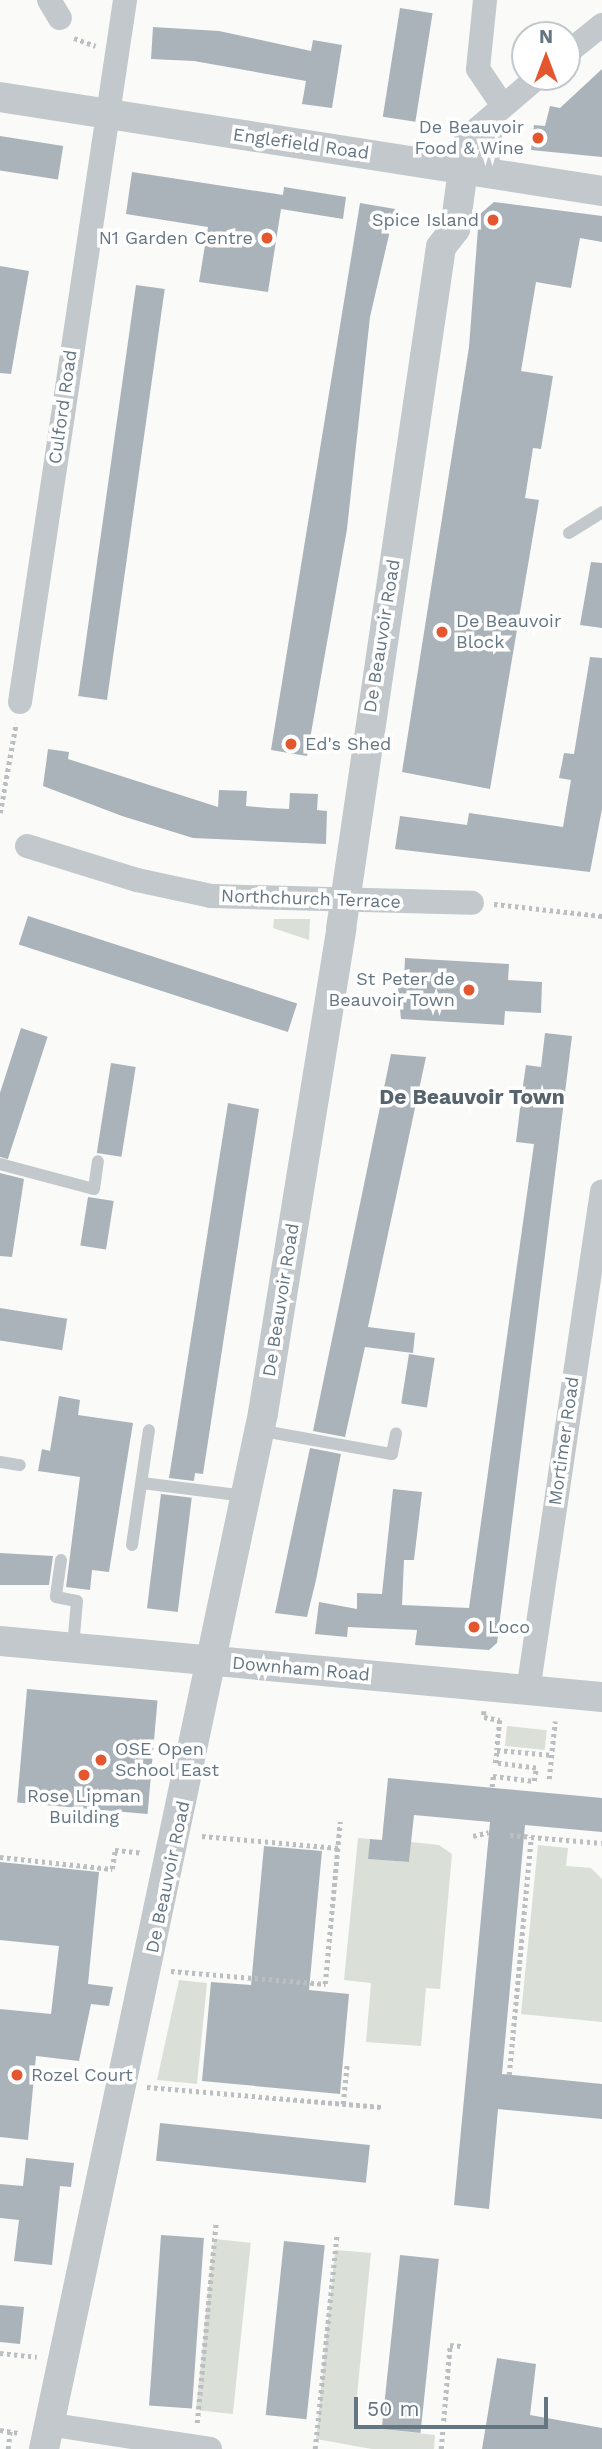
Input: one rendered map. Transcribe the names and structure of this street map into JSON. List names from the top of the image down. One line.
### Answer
{"streets":{"street":["Englefield Road","Culford Road","De Beauvoir Road","Northchurch Terrace","Mortimer Road","Downham Road"]},"crossings":[["Englefield Road","Culford Road"],["Englefield Road","De Beauvoir Road"],["De Beauvoir Road","Northchurch Terrace"],["De Beauvoir Road","Downham Road"],["Mortimer Road","Downham Road"]],"districts":["De Beauvoir Town"],"places":["De Beauvoir Food & Wine","Spice Island","N1 Garden Centre","De Beauvoir Block","Ed's Shed","St Peter de Beauvoir Town","Loco","OSE Open School East","Rose Lipman Building","Rozel Court"],"scale_bar":"50 m","north":"top"}
